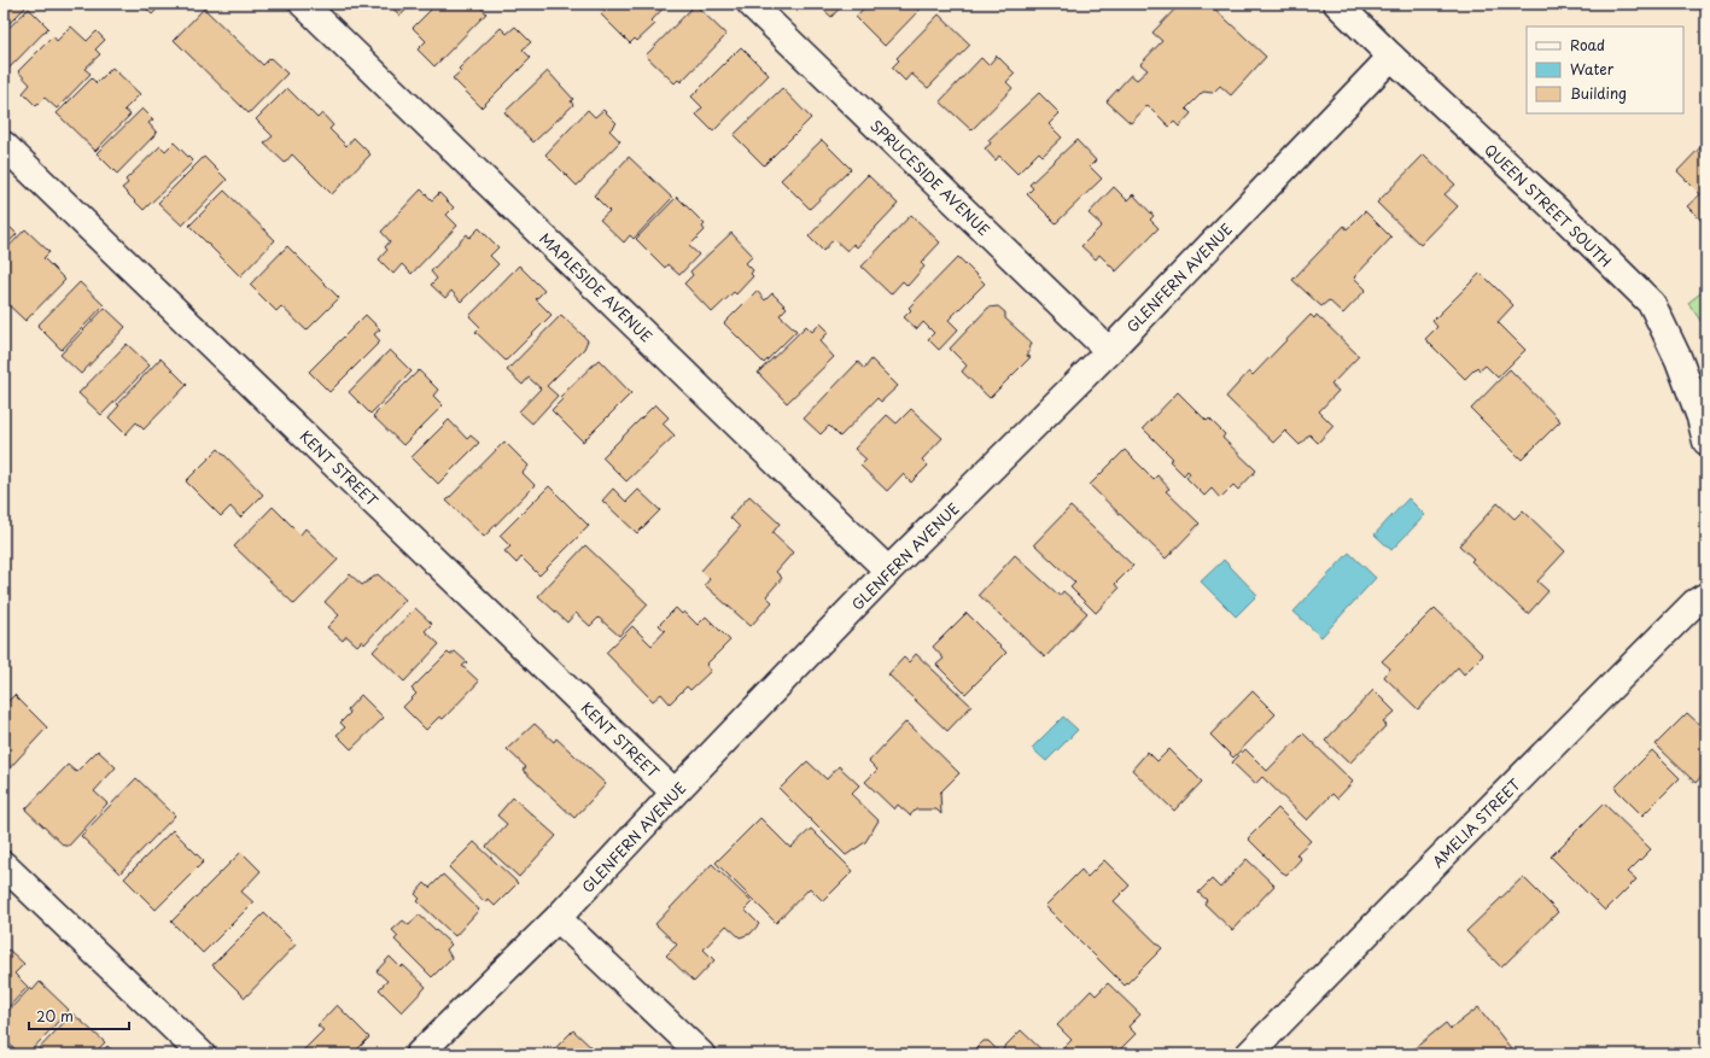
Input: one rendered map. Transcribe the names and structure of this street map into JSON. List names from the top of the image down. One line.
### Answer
{"streets":{"street":["SPRUCESIDE AVENUE","QUEEN STREET SOUTH","GLENFERN AVENUE","MAPLESIDE AVENUE","KENT STREET","AMELIA STREET"]},"crossings":[["SPRUCESIDE AVENUE","GLENFERN AVENUE"],["QUEEN STREET SOUTH","GLENFERN AVENUE"],["GLENFERN AVENUE","MAPLESIDE AVENUE"],["GLENFERN AVENUE","KENT STREET"]],"legend":["Road","Water","Building"],"scale_bar":"20 m"}
